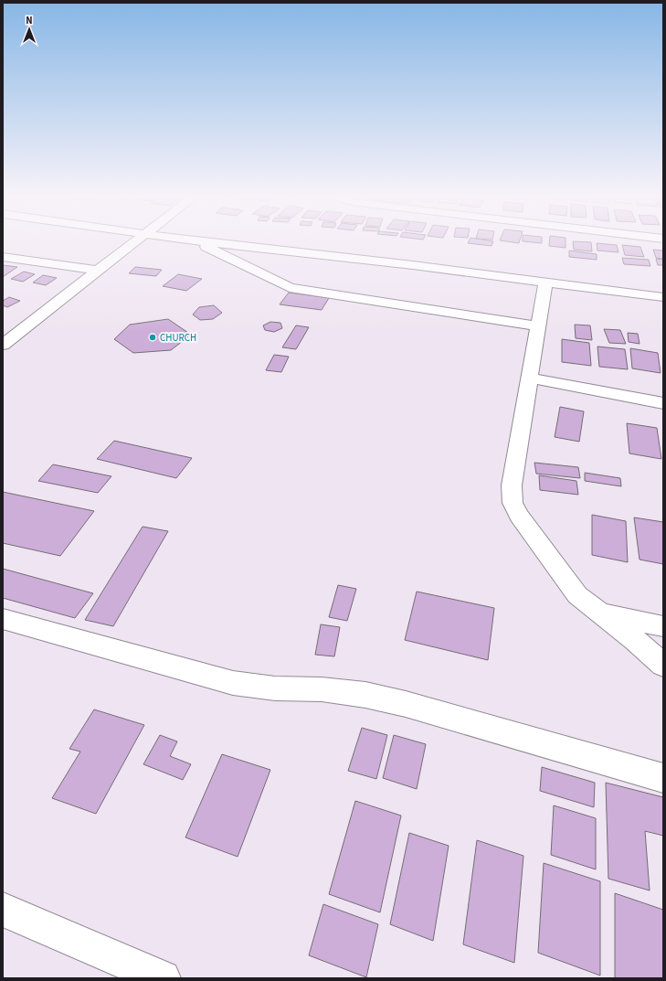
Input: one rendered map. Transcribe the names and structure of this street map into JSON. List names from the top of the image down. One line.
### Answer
{"places":["CHURCH"],"north":"top"}
